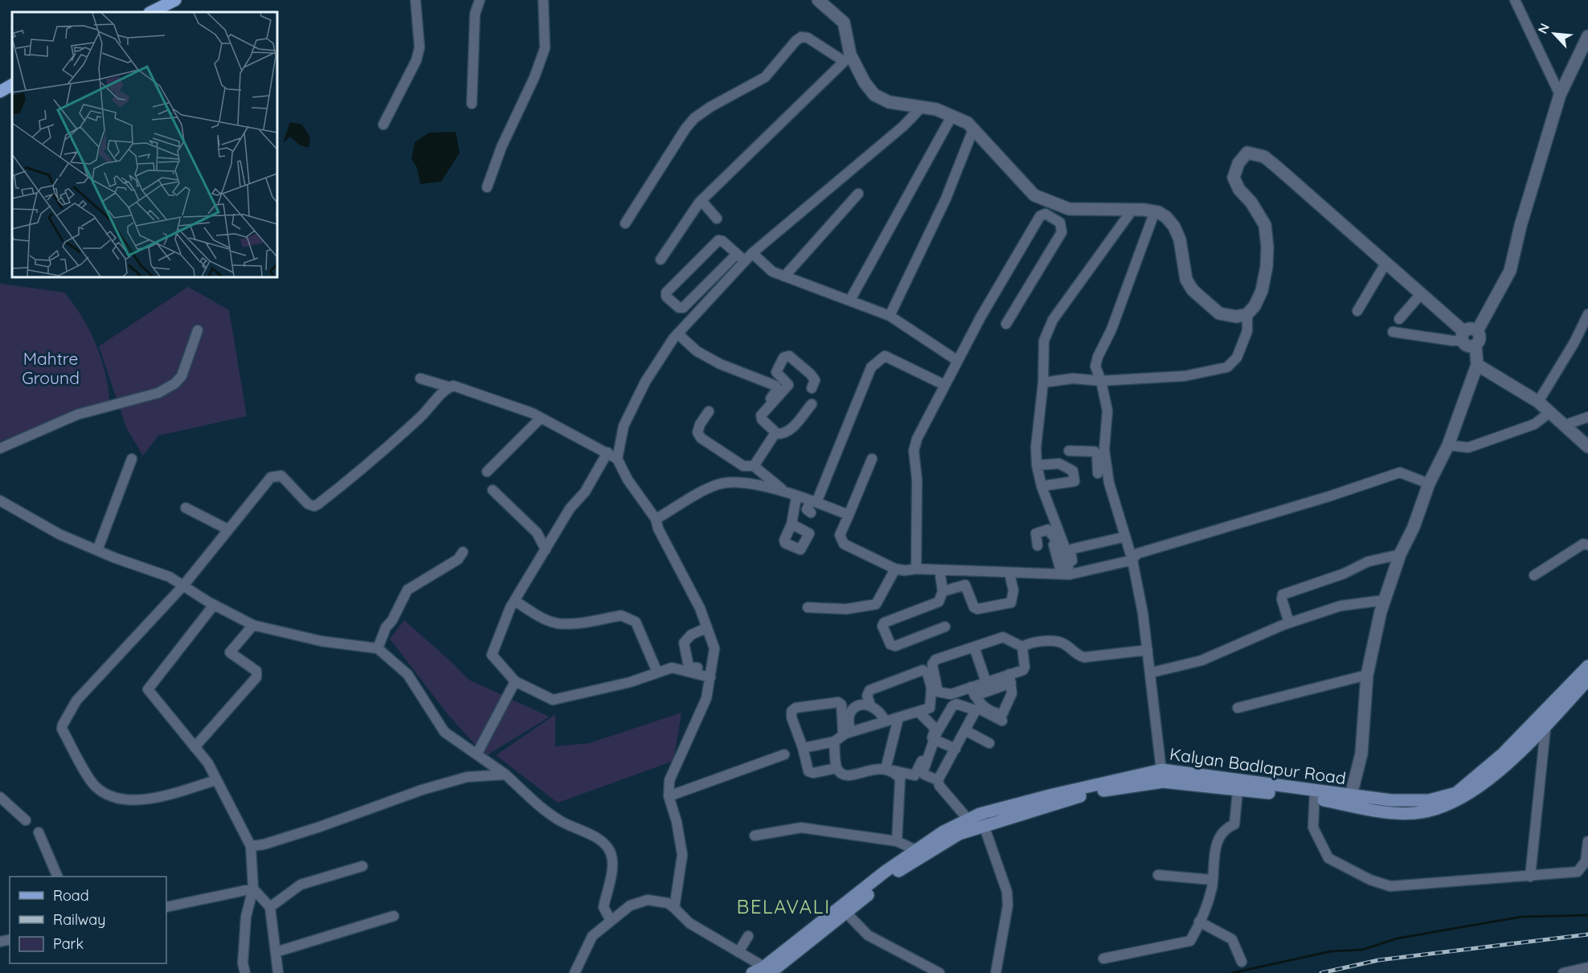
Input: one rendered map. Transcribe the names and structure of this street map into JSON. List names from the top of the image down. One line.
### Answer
{"districts":["BELAVALI"],"parks":["Mahtre Ground"],"legend":["Road","Railway","Park"],"north":"top left"}
